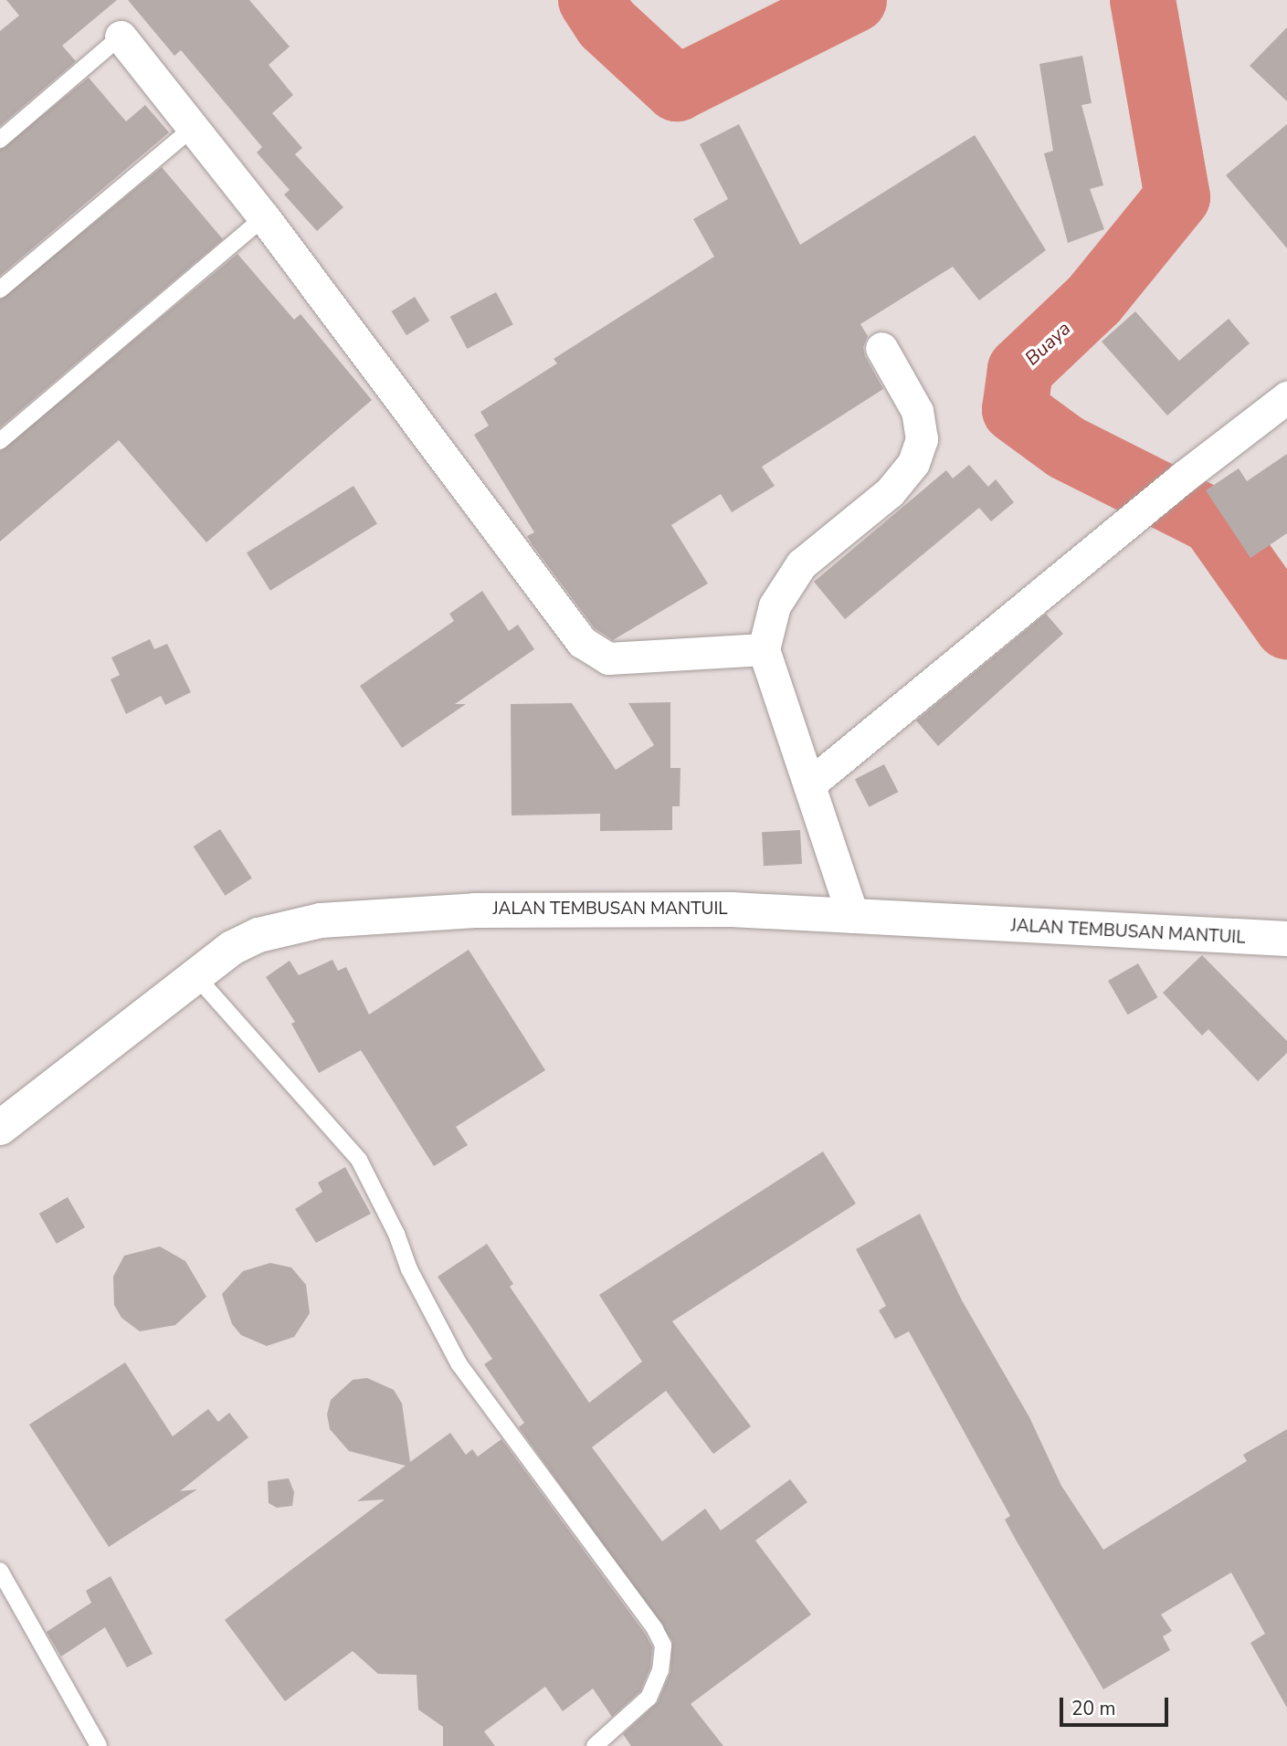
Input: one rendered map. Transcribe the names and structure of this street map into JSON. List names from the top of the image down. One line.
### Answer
{"streets":{"street":["JALAN TEMBUSAN MANTUIL"]},"water":["Buaya"],"scale_bar":"20 m"}
